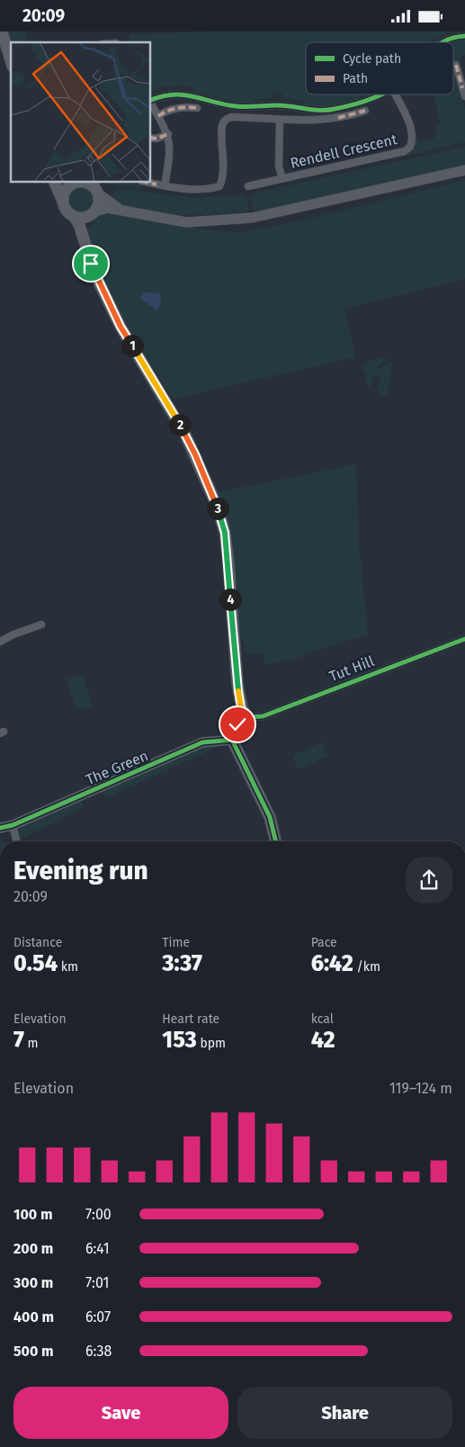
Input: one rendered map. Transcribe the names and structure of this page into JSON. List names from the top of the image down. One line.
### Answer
{"streets":{"main road":["The Green"],"street":["Rendell Crescent","Tut Hill"]},"legend":["Cycle path","Path"],"page":{"status":"20:09","pins":["1","2","3","4"],"heading":["Evening run","20:09"],"stats":[["Distance","0.54 km"],["Time","3:37"],["Pace","6:42 /km"],["Elevation","7 m"],["Heart rate","153 bpm"],["kcal","42"]],"chart":["Elevation","119–124 m"],"list":[{"name":"100 m","note":"7:00"},{"name":"200 m","note":"6:41"},{"name":"300 m","note":"7:01"},{"name":"400 m","note":"6:07"},{"name":"500 m","note":"6:38"}],"buttons":["Save","Share"]}}
